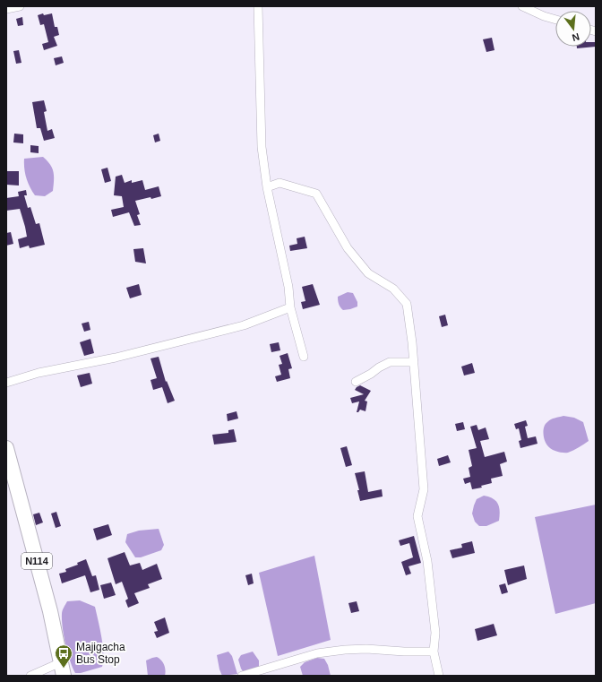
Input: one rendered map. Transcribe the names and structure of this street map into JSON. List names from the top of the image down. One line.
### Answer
{"streets":{"highway":["N114"]},"places":{"bus stop":["Majigacha Bus Stop"]},"north":"bottom"}
